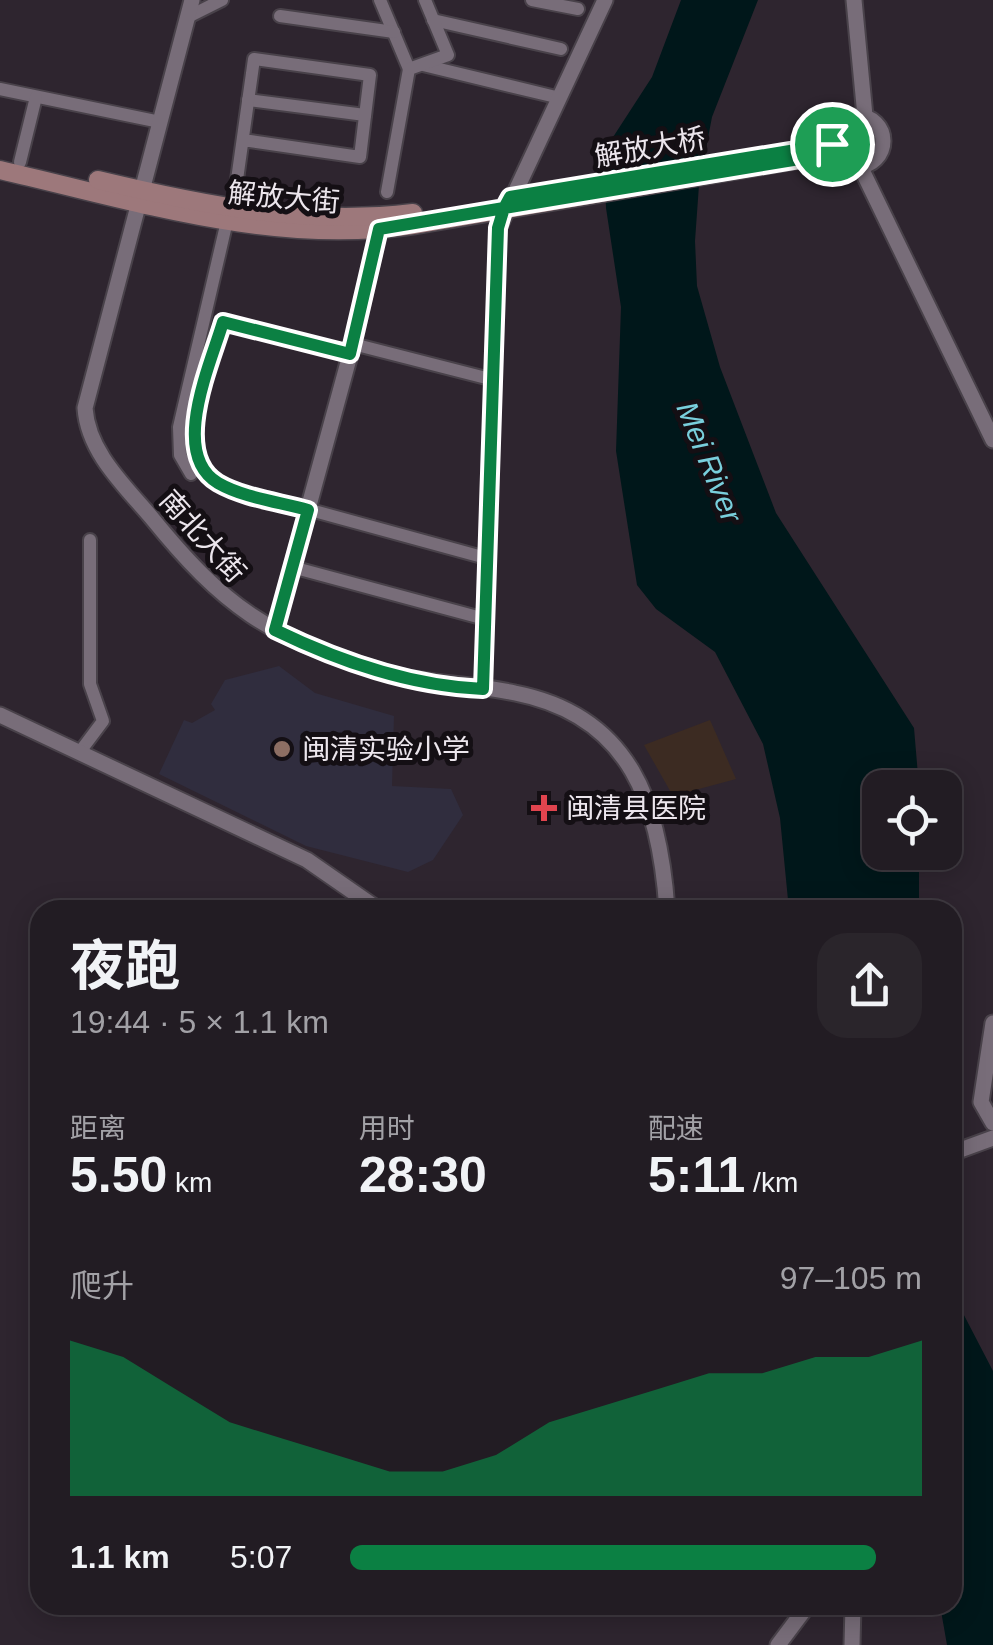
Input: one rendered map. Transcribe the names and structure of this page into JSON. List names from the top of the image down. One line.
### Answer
{"streets":{"main road":["解放大桥","解放大街"],"street":["南北大街"]},"crossings":[["解放大桥","解放大街"],["解放大街","南北大街"]],"water":["Mei River"],"places":{"other":["闽清实验小学"],"health":["闽清县医院"]},"page":{"heading":["夜跑","19:44 · 5 × 1.1 km"],"stats":[["距离","5.50 km"],["用时","28:30"],["配速","5:11 /km"]],"chart":["爬升","97–105 m"],"list":[{"name":"1.1 km","note":"5:07"}]}}
